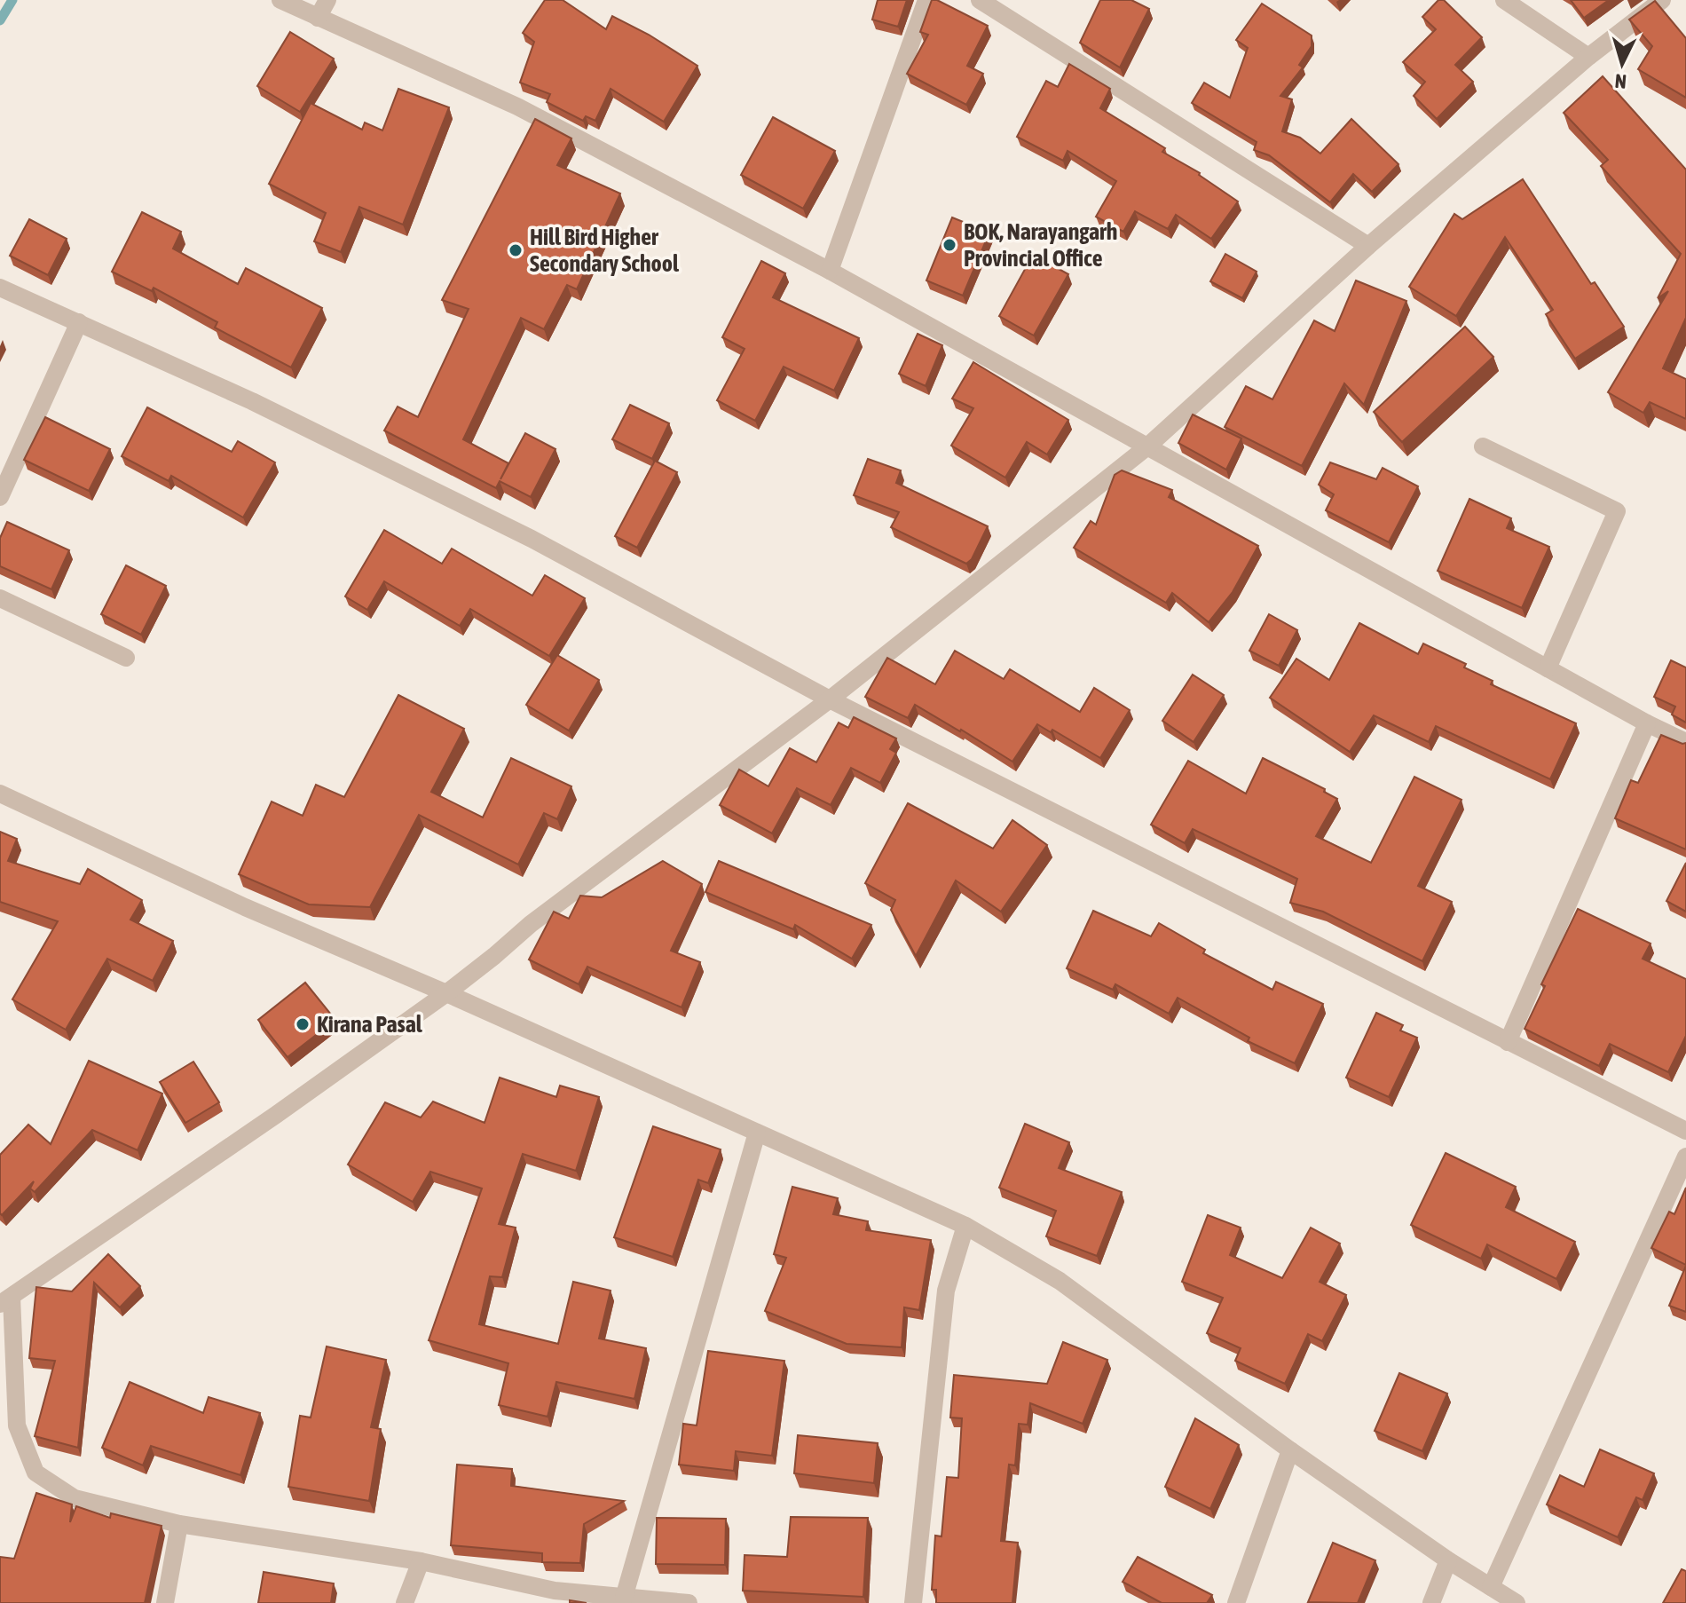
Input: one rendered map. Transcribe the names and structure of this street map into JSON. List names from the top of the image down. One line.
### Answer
{"places":["BOK, Narayangarh Provincial Office","Hill Bird Higher Secondary School","Kirana Pasal"],"north":"bottom"}
